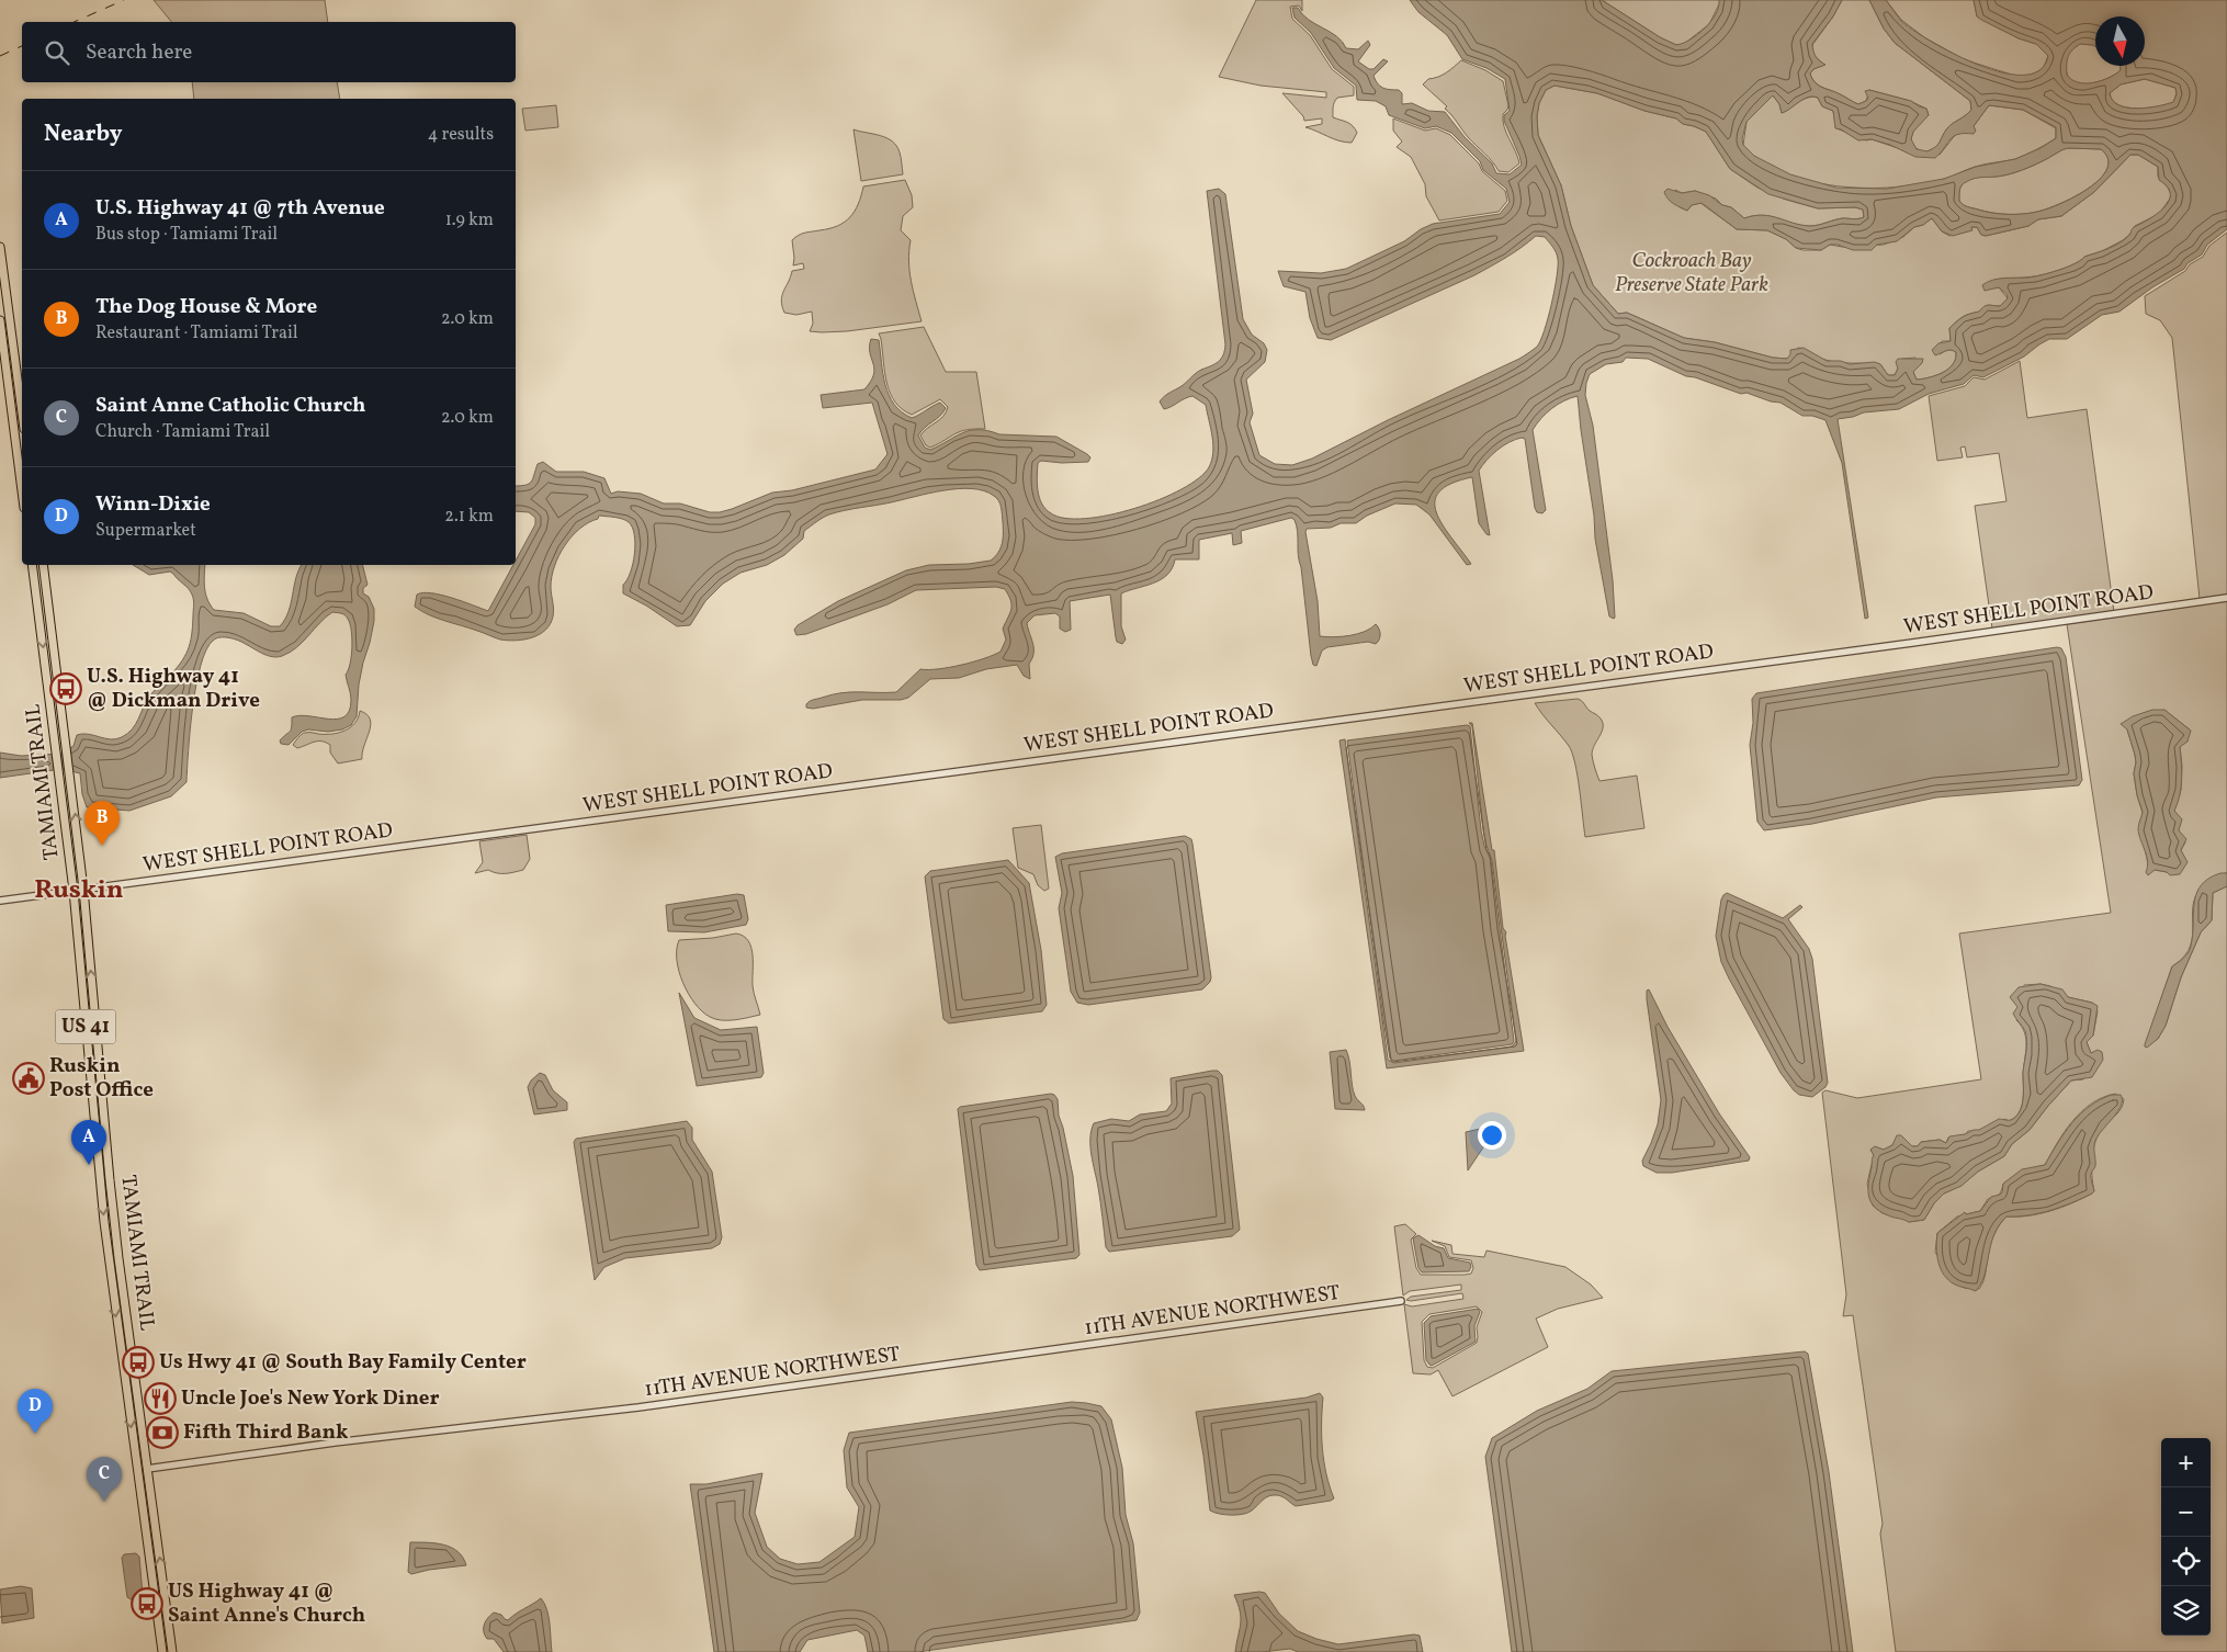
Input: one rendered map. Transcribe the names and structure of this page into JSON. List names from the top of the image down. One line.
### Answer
{"streets":{"main road":["TAMIAMI TRAIL","US 41"],"street":["WEST SHELL POINT ROAD","11TH AVENUE NORTHWEST"]},"crossings":[["WEST SHELL POINT ROAD","TAMIAMI TRAIL"],["TAMIAMI TRAIL","11TH AVENUE NORTHWEST"]],"districts":["Ruskin"],"parks":["Cockroach Bay Preserve State Park"],"places":{"bus stop":["U.S. Highway 41 @ Dickman Drive","Us Hwy 41 @ South Bay Family Center","US Highway 41 @ Saint Anne's Church"],"public building":["Ruskin Post Office"],"restaurant":["Uncle Joe's New York Diner"],"bank":["Fifth Third Bank"]},"north":"bottom","page":{"search":"Search here","heading":["Nearby","4 results"],"list":[{"mark":"A","name":"U.S. Highway 41 @ 7th Avenue","note":"Bus stop · Tamiami Trail","value":"1.9 km"},{"mark":"B","name":"The Dog House & More","note":"Restaurant · Tamiami Trail","value":"2.0 km"},{"mark":"C","name":"Saint Anne Catholic Church","note":"Church · Tamiami Trail","value":"2.0 km"},{"mark":"D","name":"Winn-Dixie","note":"Supermarket","value":"2.1 km"}],"pins":["B","A","D","C"],"map_buttons":["+","−"]}}
